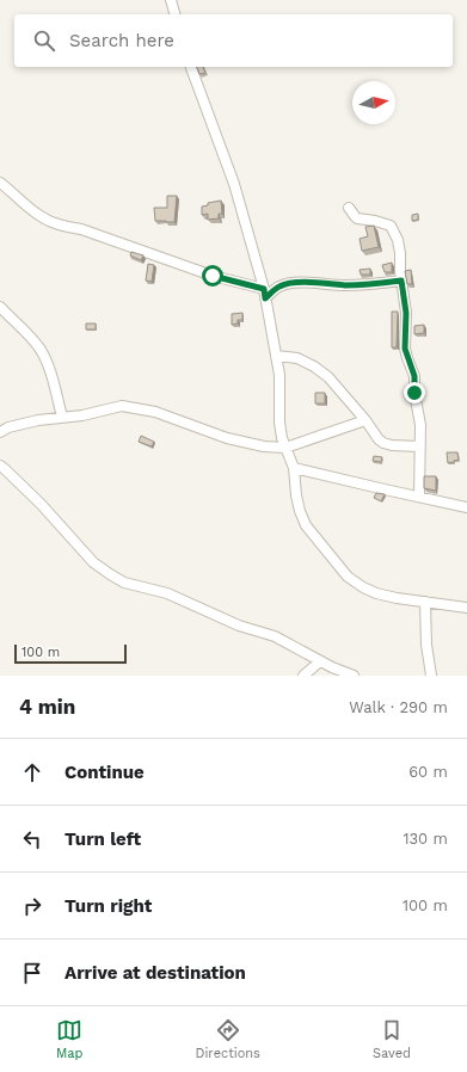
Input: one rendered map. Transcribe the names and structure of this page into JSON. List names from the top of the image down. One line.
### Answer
{"scale_bar":"100 m","north":"right","page":{"search":"Search here","scale":"100 m","heading":["4 min","Walk · 290 m"],"list":[["Continue","60 m"],["Turn left","130 m"],["Turn right","100 m"],"Arrive at destination"],"nav":["Map","Directions","Saved"]}}
